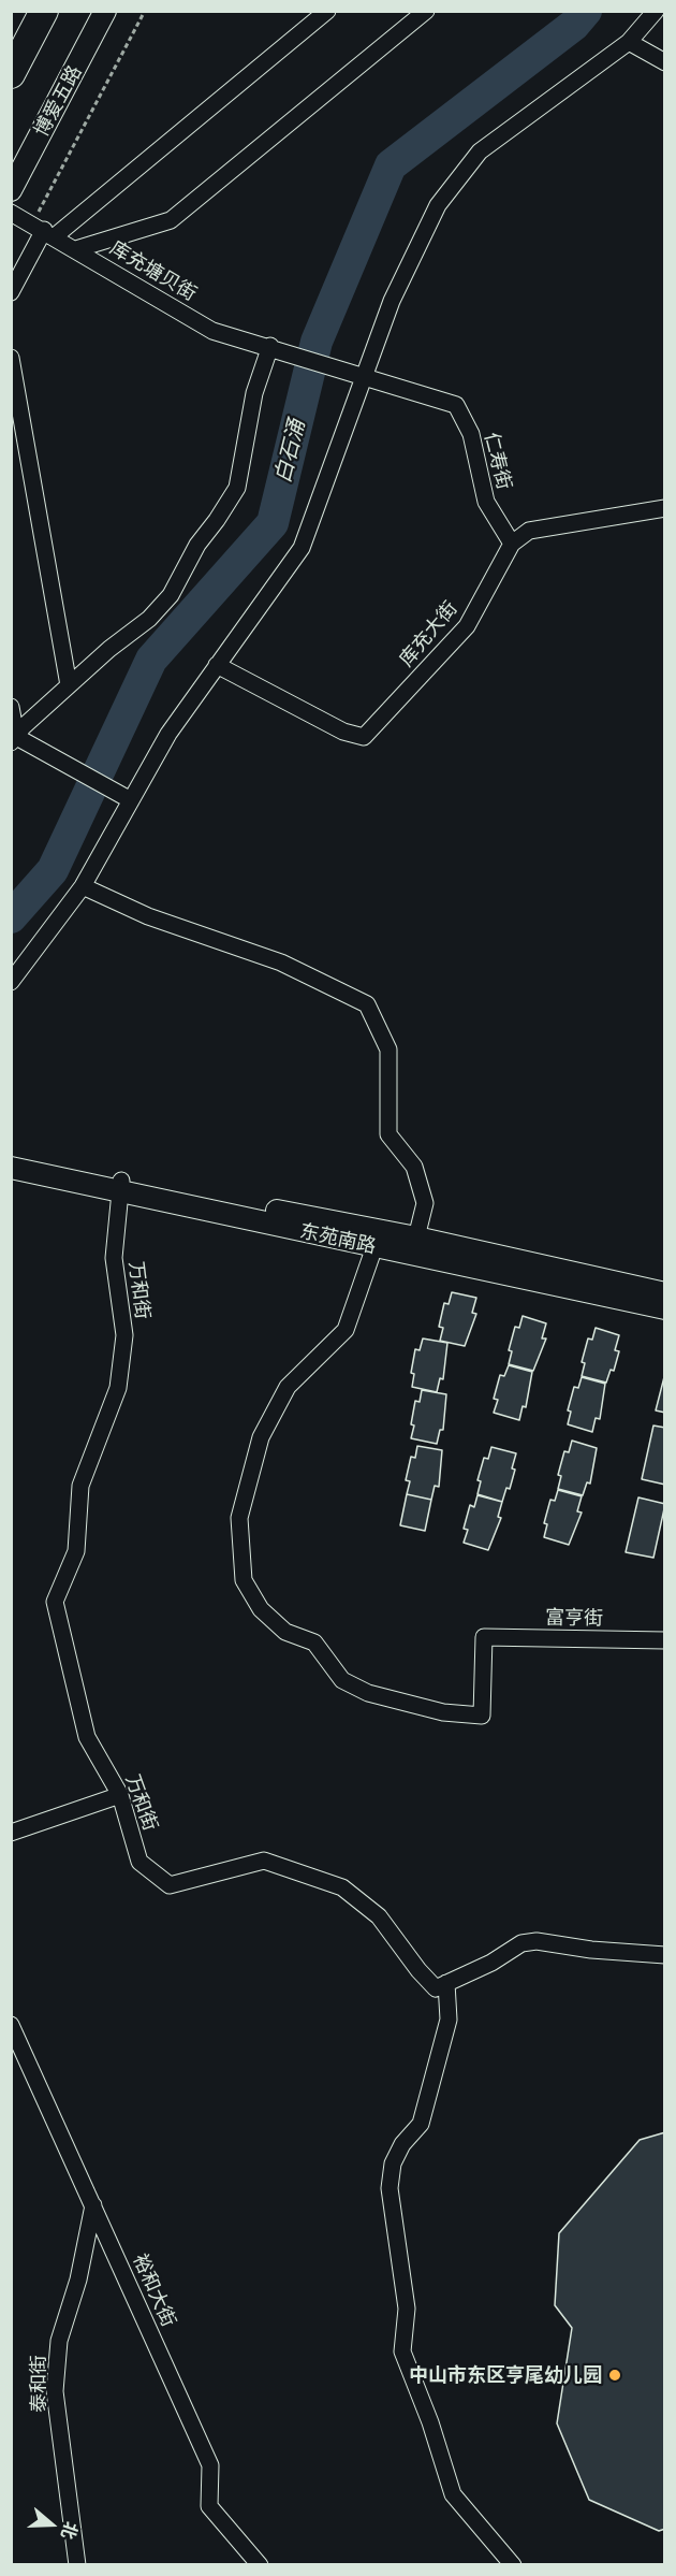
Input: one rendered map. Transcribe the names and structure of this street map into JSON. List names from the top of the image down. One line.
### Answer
{"streets":{"street":["博爱五路","库充塘贝街","仁寿街","库充大街","东苑南路","万和街","富亨街","裕和大街","泰和街"]},"crossings":[["库充塘贝街","仁寿街"],["仁寿街","库充大街"],["东苑南路","万和街"],["东苑南路","富亨街"],["裕和大街","泰和街"]],"water":["白石涌"],"places":["中山市东区亨尾幼儿园"],"north":"right"}
